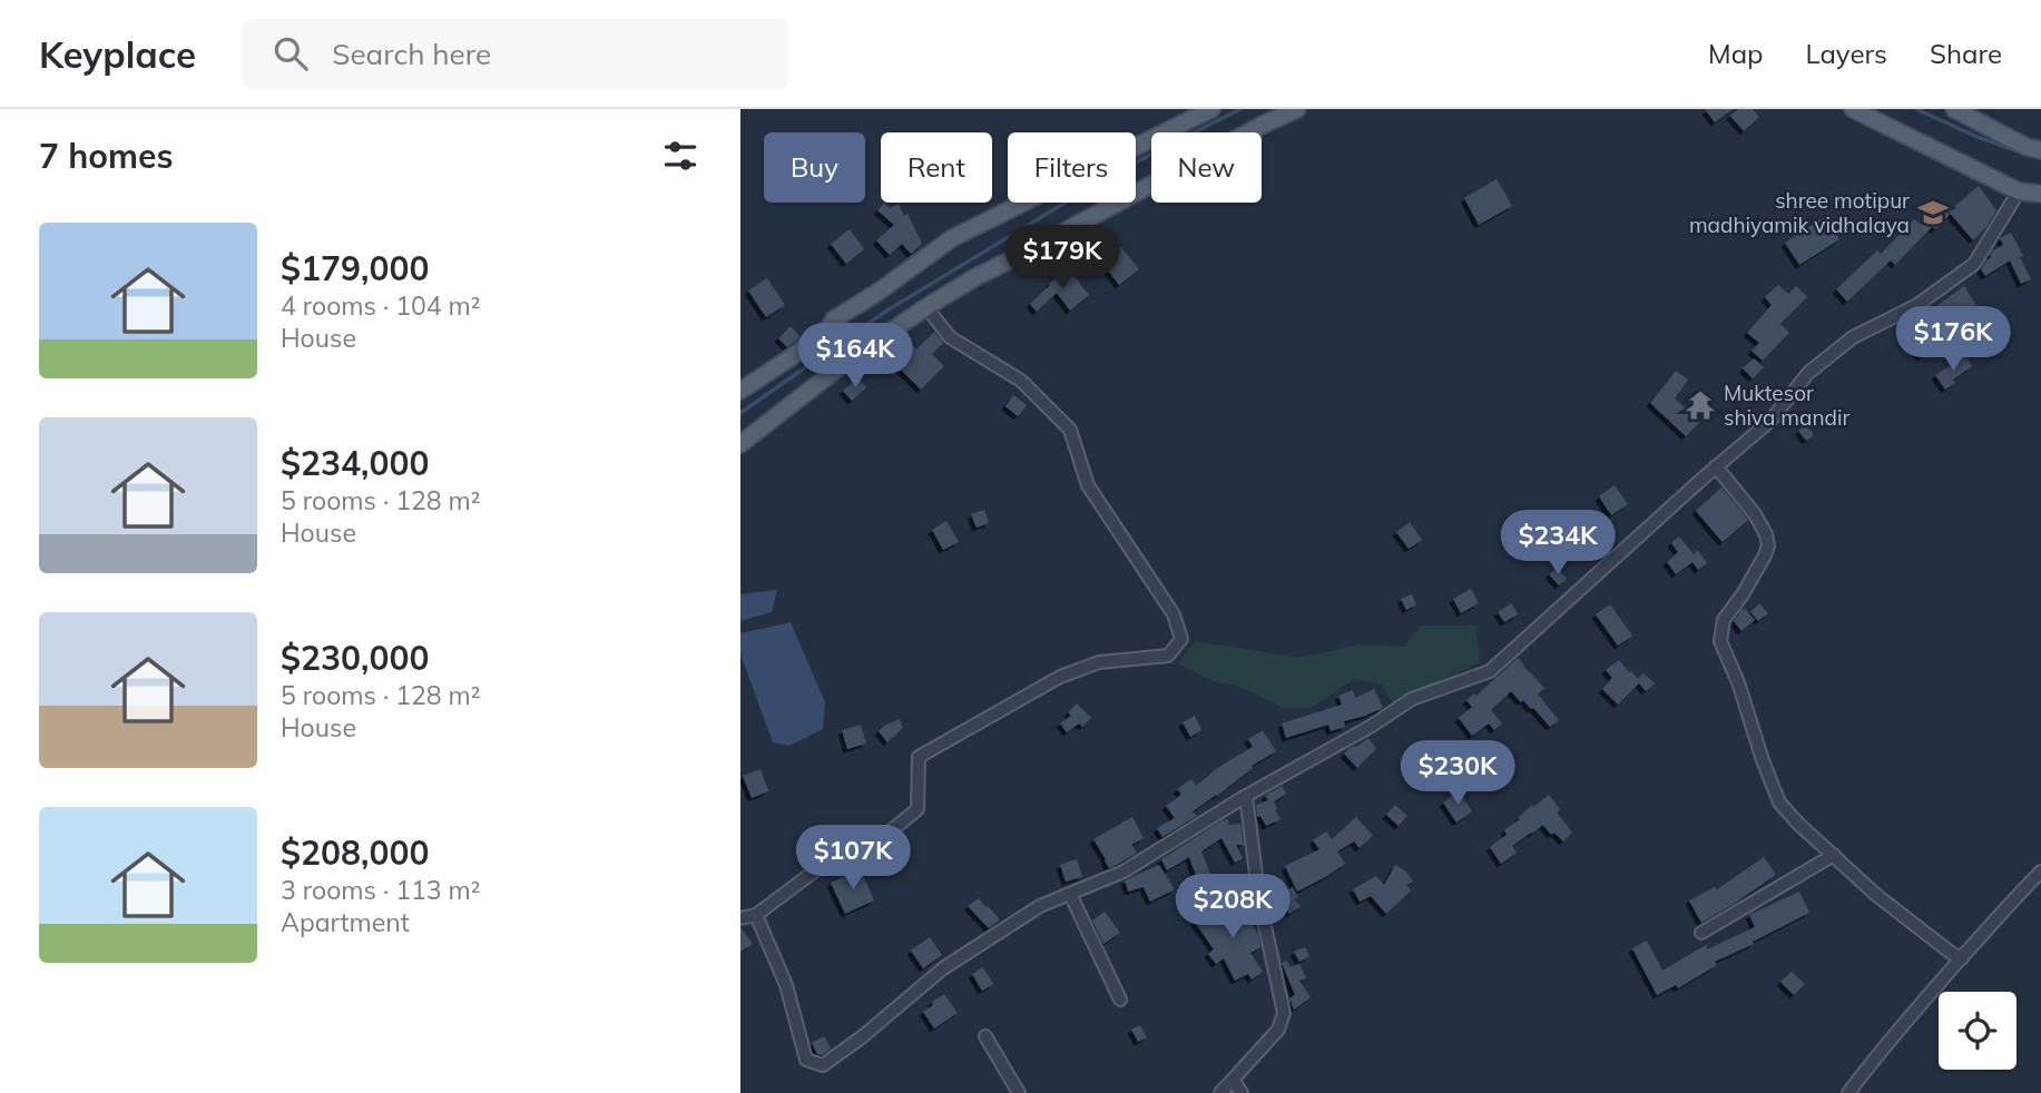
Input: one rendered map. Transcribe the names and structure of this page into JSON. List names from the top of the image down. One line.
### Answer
{"places":{"school or university":["shree motipur madhiyamik vidhalaya"],"temple":["Muktesor shiva mandir"]},"page":{"header":"Keyplace","search":"Search here","nav":["Map","Layers","Share"],"heading":"7 homes","chip":["Buy","Rent","Filters","New"],"list":[{"name":"$179,000","note":"4 rooms · 104 m² · House"},{"name":"$234,000","note":"5 rooms · 128 m² · House"},{"name":"$230,000","note":"5 rooms · 128 m² · House"},{"name":"$208,000","note":"3 rooms · 113 m² · Apartment"}],"price":["$179K","$176K","$164K","$234K","$230K","$107K","$208K"]}}
